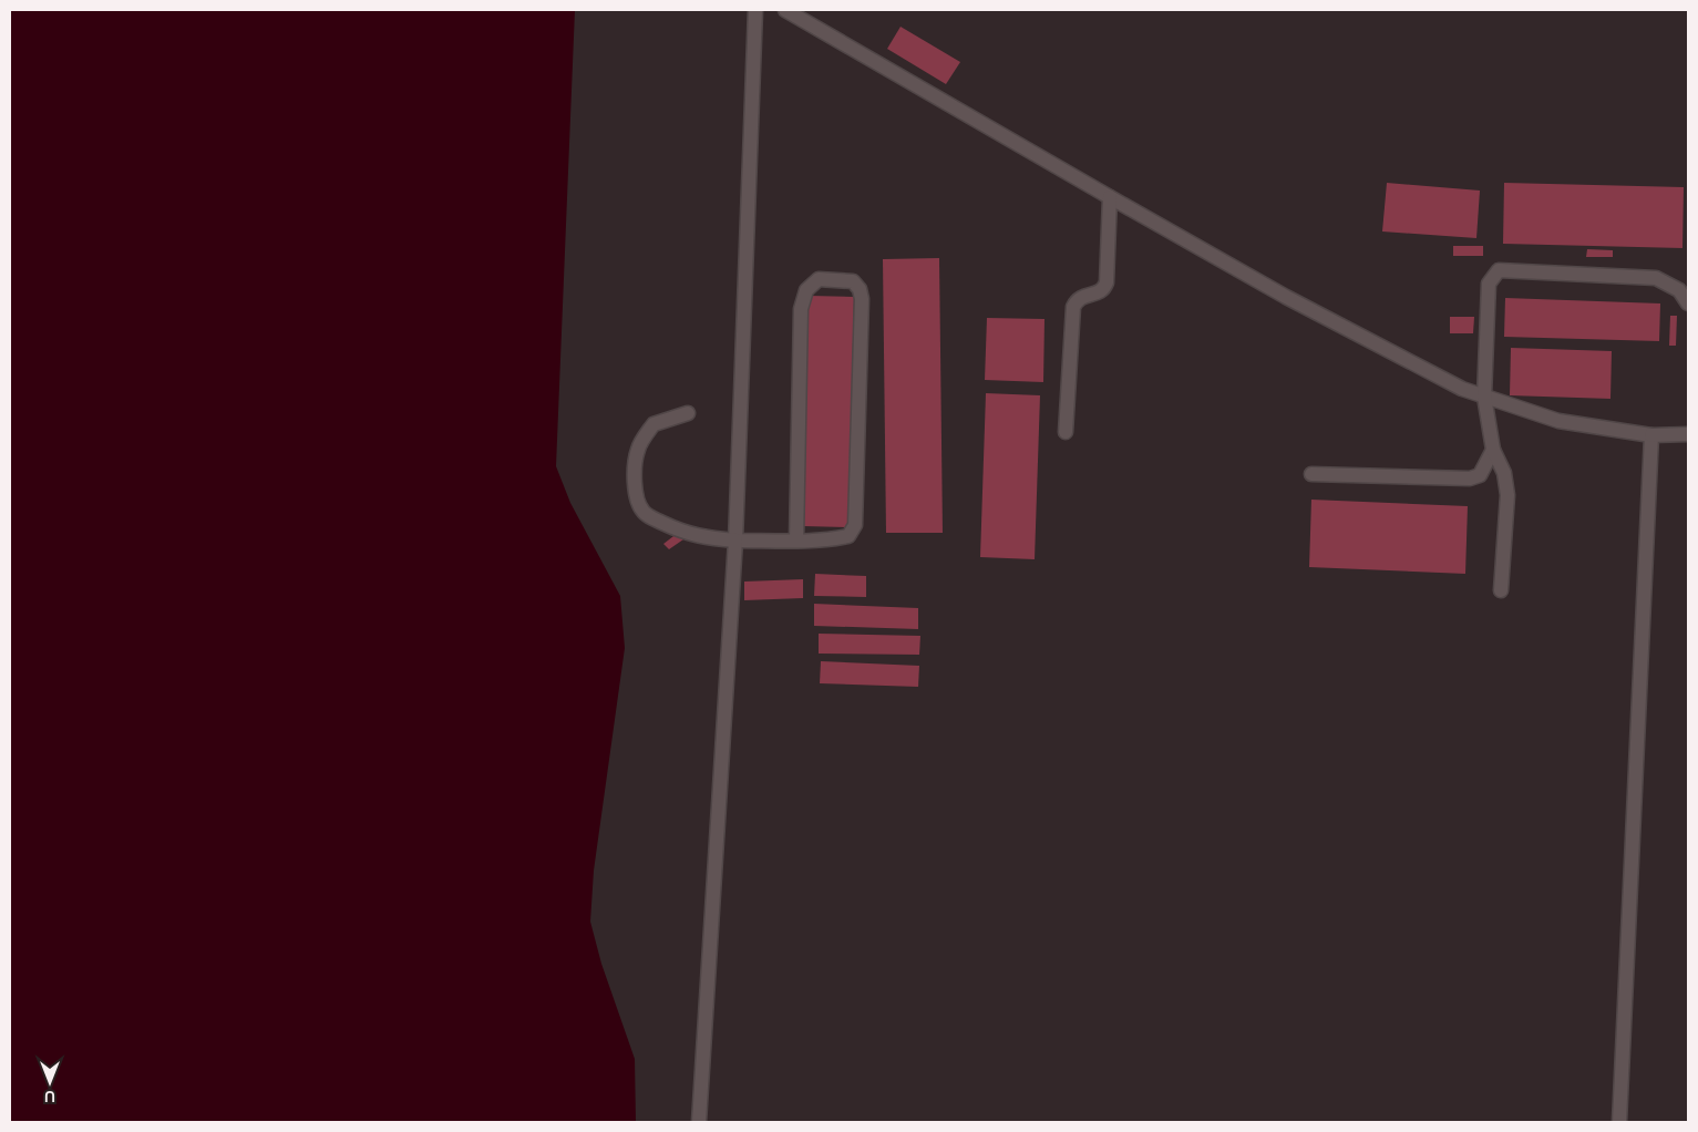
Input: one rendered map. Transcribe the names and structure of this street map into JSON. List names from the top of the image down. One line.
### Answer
{"north":"bottom"}
